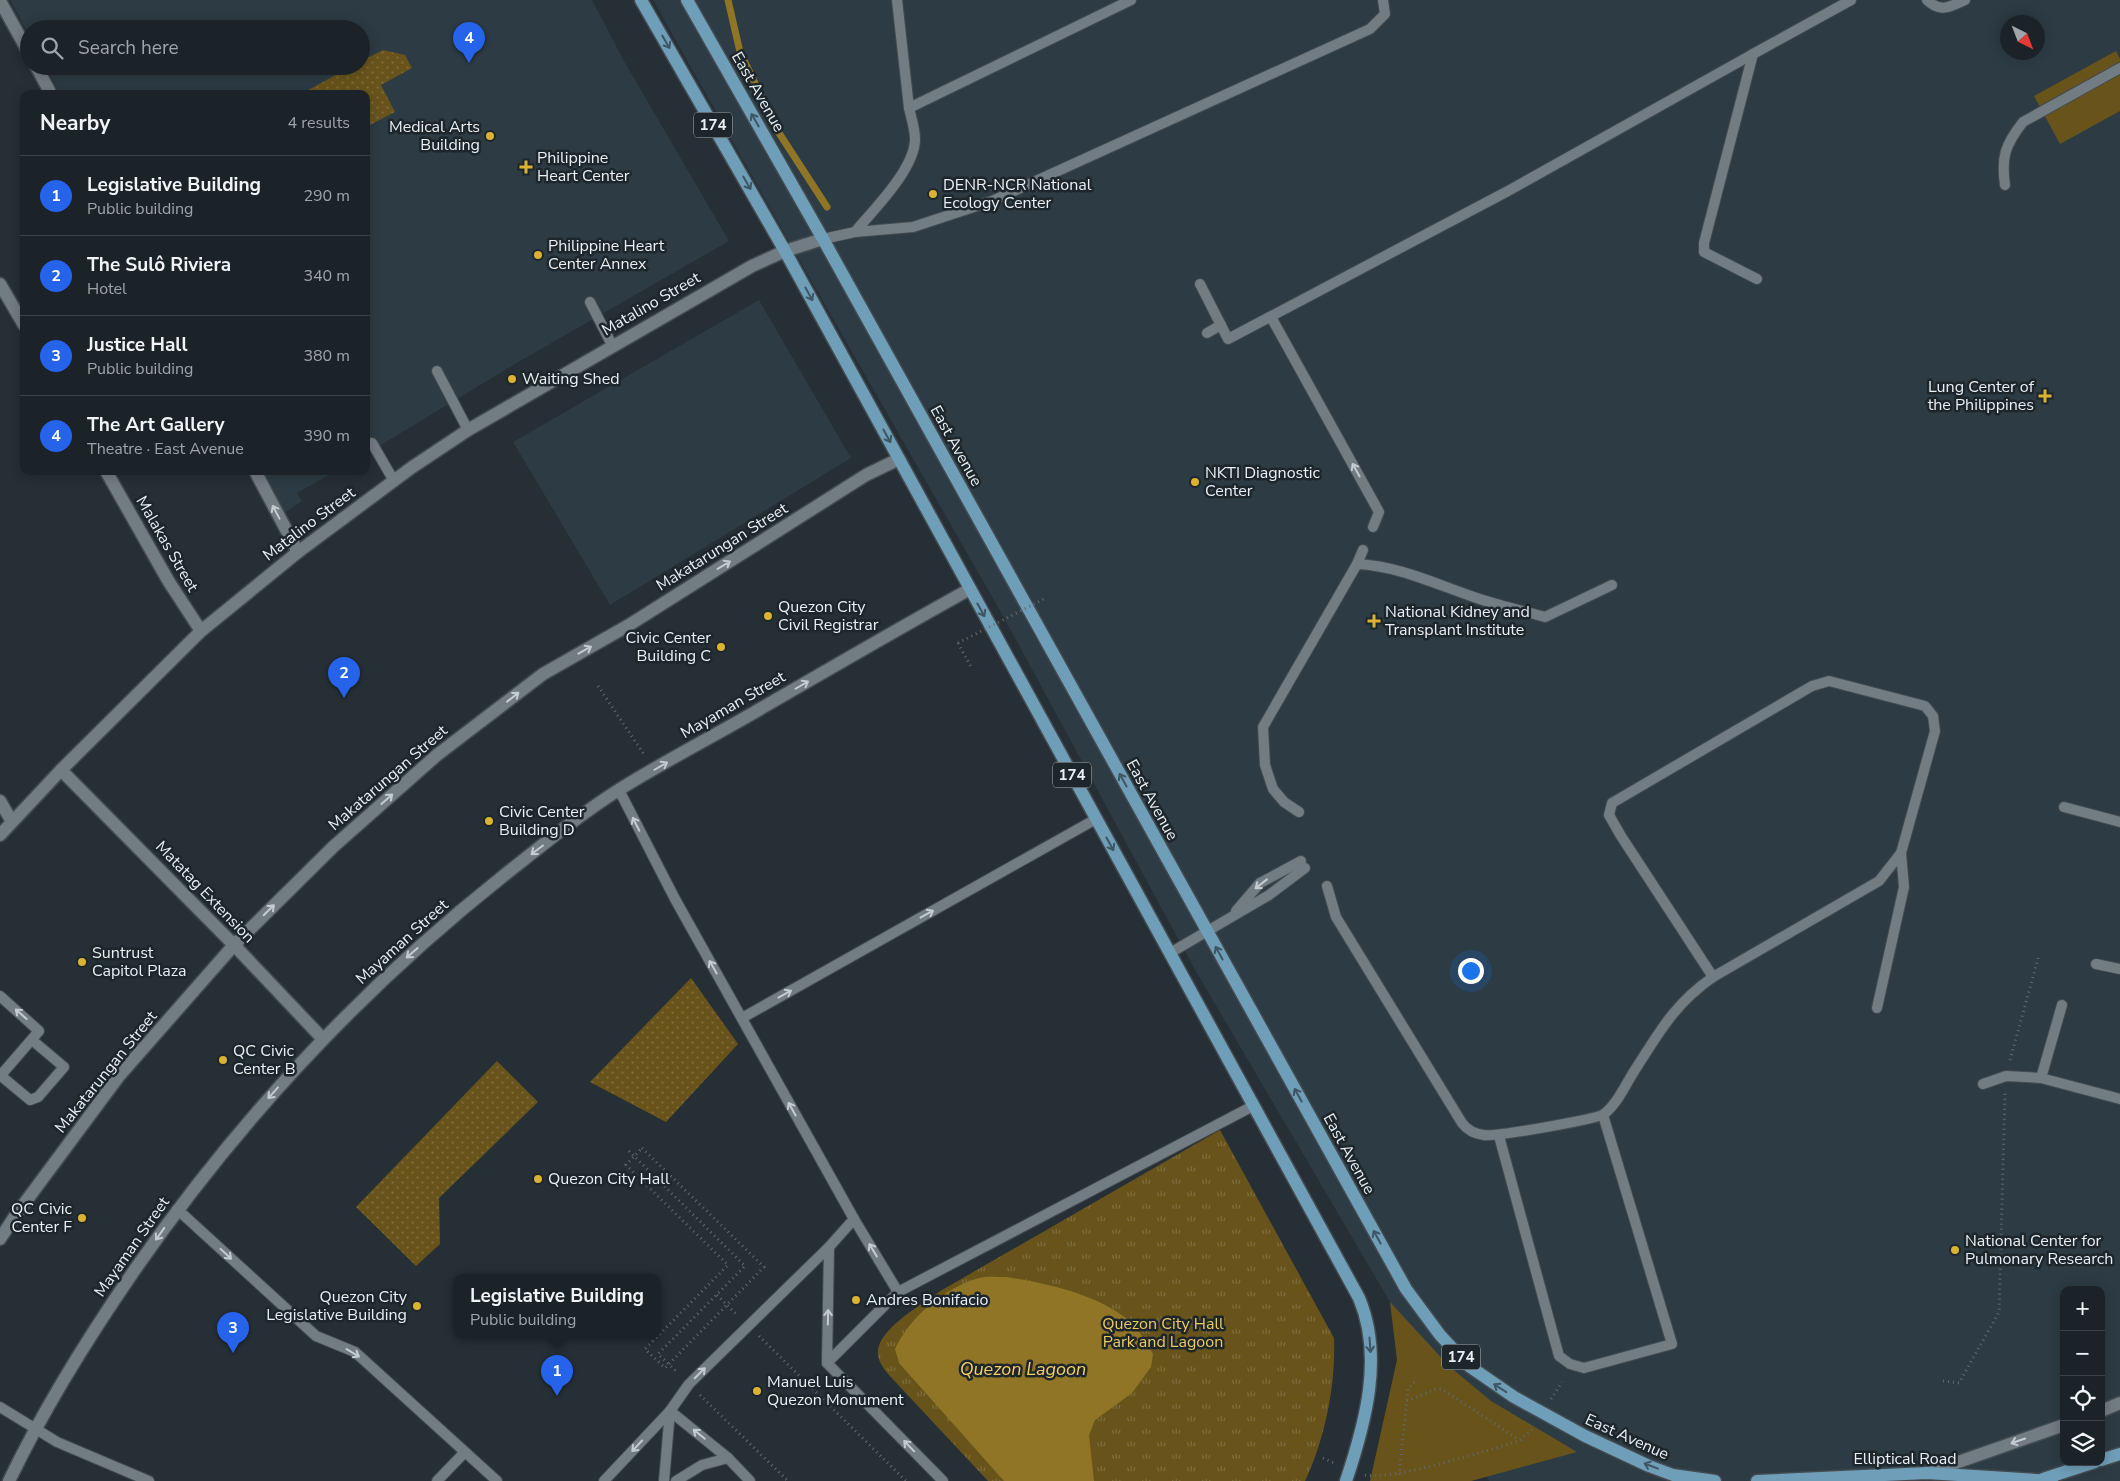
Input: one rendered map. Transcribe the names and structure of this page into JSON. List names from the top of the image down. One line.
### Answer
{"streets":{"main road":["East Avenue","174","Elliptical Road"],"street":["Matalino Street","Malakas Street","Makatarungan Street","Mayaman Street","Matatag Extension"]},"crossings":[["East Avenue","Matalino Street"],["174","Matalino Street"],["174","Makatarungan Street"],["174","Mayaman Street"],["Matalino Street","Malakas Street"],["Matalino Street","Matatag Extension"],["Makatarungan Street","Matatag Extension"],["Mayaman Street","Matatag Extension"]],"one_way":["Makatarungan Street"],"water":["Quezon Lagoon"],"parks":["Quezon City Hall Park and Lagoon"],"places":{"other":["Medical Arts Building","DENR-NCR National Ecology Center","Philippine Heart Center Annex","Waiting Shed","NKTI Diagnostic Center","Quezon City Civil Registrar","Civic Center Building C","Civic Center Building D","Suntrust Capitol Plaza","QC Civic Center B","Quezon City Hall","QC Civic Center F","National Center for Pulmonary Research","Andres Bonifacio","Quezon City Legislative Building","Manuel Luis Quezon Monument"],"health":["Philippine Heart Center","Lung Center of the Philippines","National Kidney and Transplant Institute"]},"north":"bottom right","page":{"search":"Search here","pins":["4","2","3","1"],"heading":["Nearby","4 results"],"list":[{"mark":"1","name":"Legislative Building","note":"Public building","value":"290 m"},{"mark":"2","name":"The Sulô Riviera","note":"Hotel","value":"340 m"},{"mark":"3","name":"Justice Hall","note":"Public building","value":"380 m"},{"mark":"4","name":"The Art Gallery","note":"Theatre · East Avenue","value":"390 m"}],"popup":["Legislative Building","Public building"],"map_buttons":["+","−"]}}
